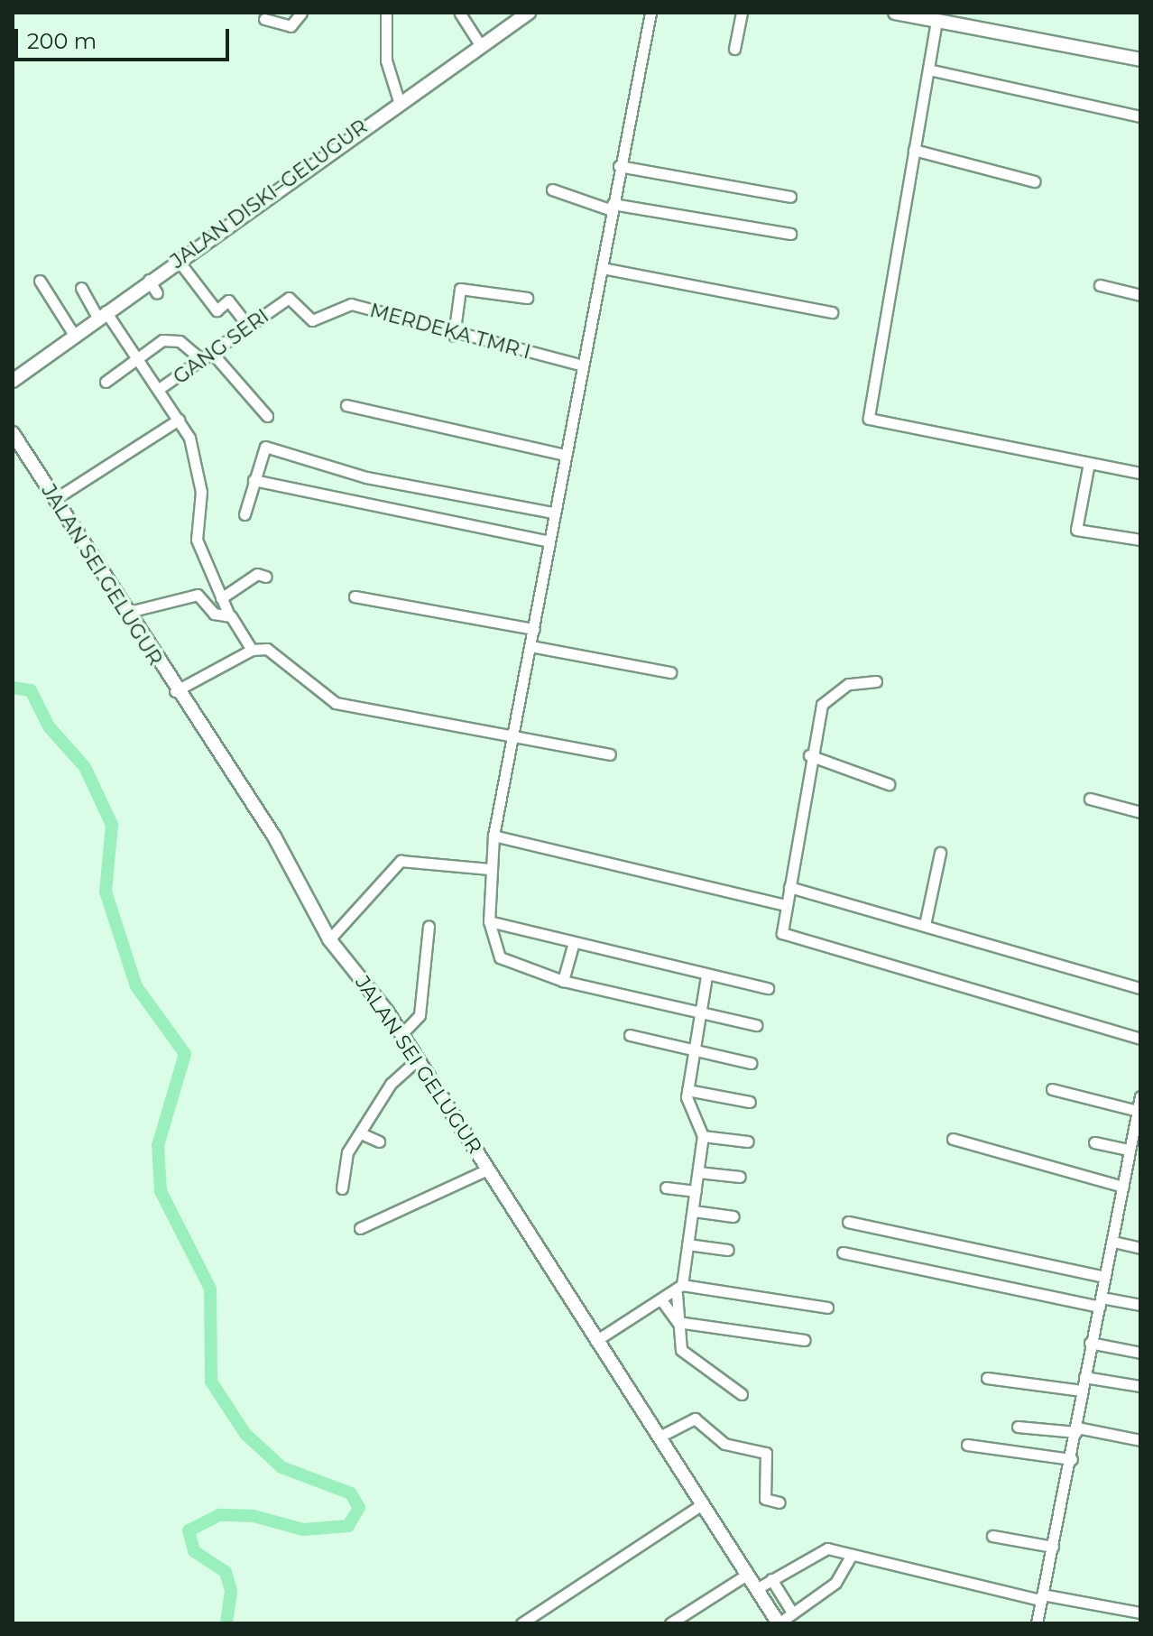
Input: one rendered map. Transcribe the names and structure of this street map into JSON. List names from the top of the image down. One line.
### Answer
{"streets":{"main road":["JALAN DISKI–GELUGUR","JALAN SEI GELUGUR"],"street":["MERDEKA TMR I","GANG SERI"]},"crossings":[["JALAN DISKI–GELUGUR","GANG SERI"],["MERDEKA TMR I","GANG SERI"]],"scale_bar":"200 m"}
